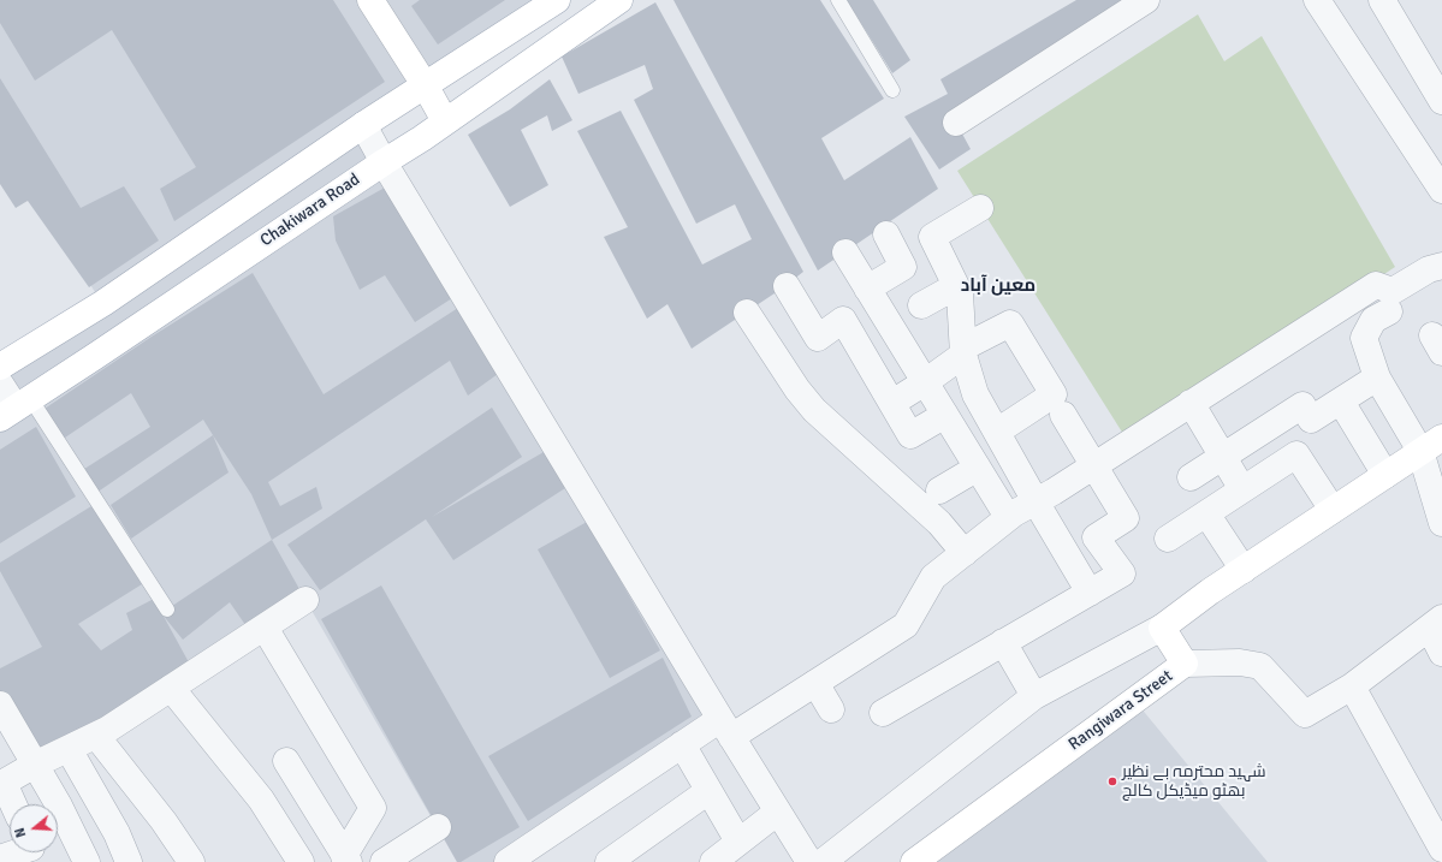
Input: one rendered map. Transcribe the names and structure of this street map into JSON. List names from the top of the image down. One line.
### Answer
{"streets":{"main road":["Chakiwara Road","Rangiwara Street"]},"districts":["معین آباد"],"places":["شہید محترمہ بے نظیر بھٹو میڈیکل کالج"],"north":"left"}
